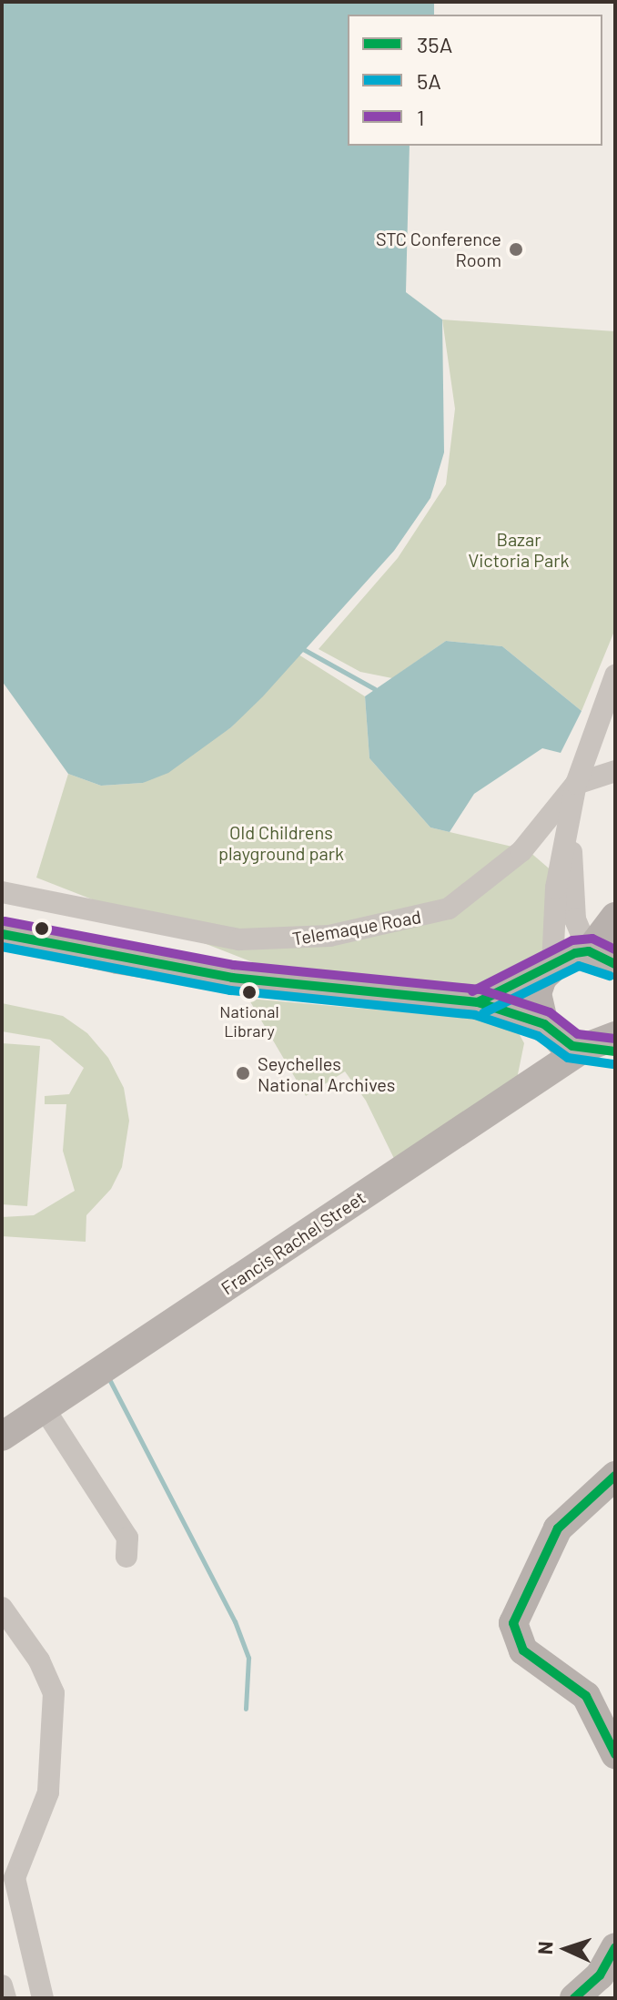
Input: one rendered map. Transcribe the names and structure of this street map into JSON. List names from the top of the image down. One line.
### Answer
{"streets":{"main road":["Francis Rachel Street"],"street":["Telemaque Road"]},"parks":["Bazar Victoria Park","Old Childrens playground park"],"places":["STC Conference Room","National Library","Seychelles National Archives"],"lines":["transit line 1","transit line 35A","transit line 5A"],"legend":["35A","5A","1"],"north":"left"}
